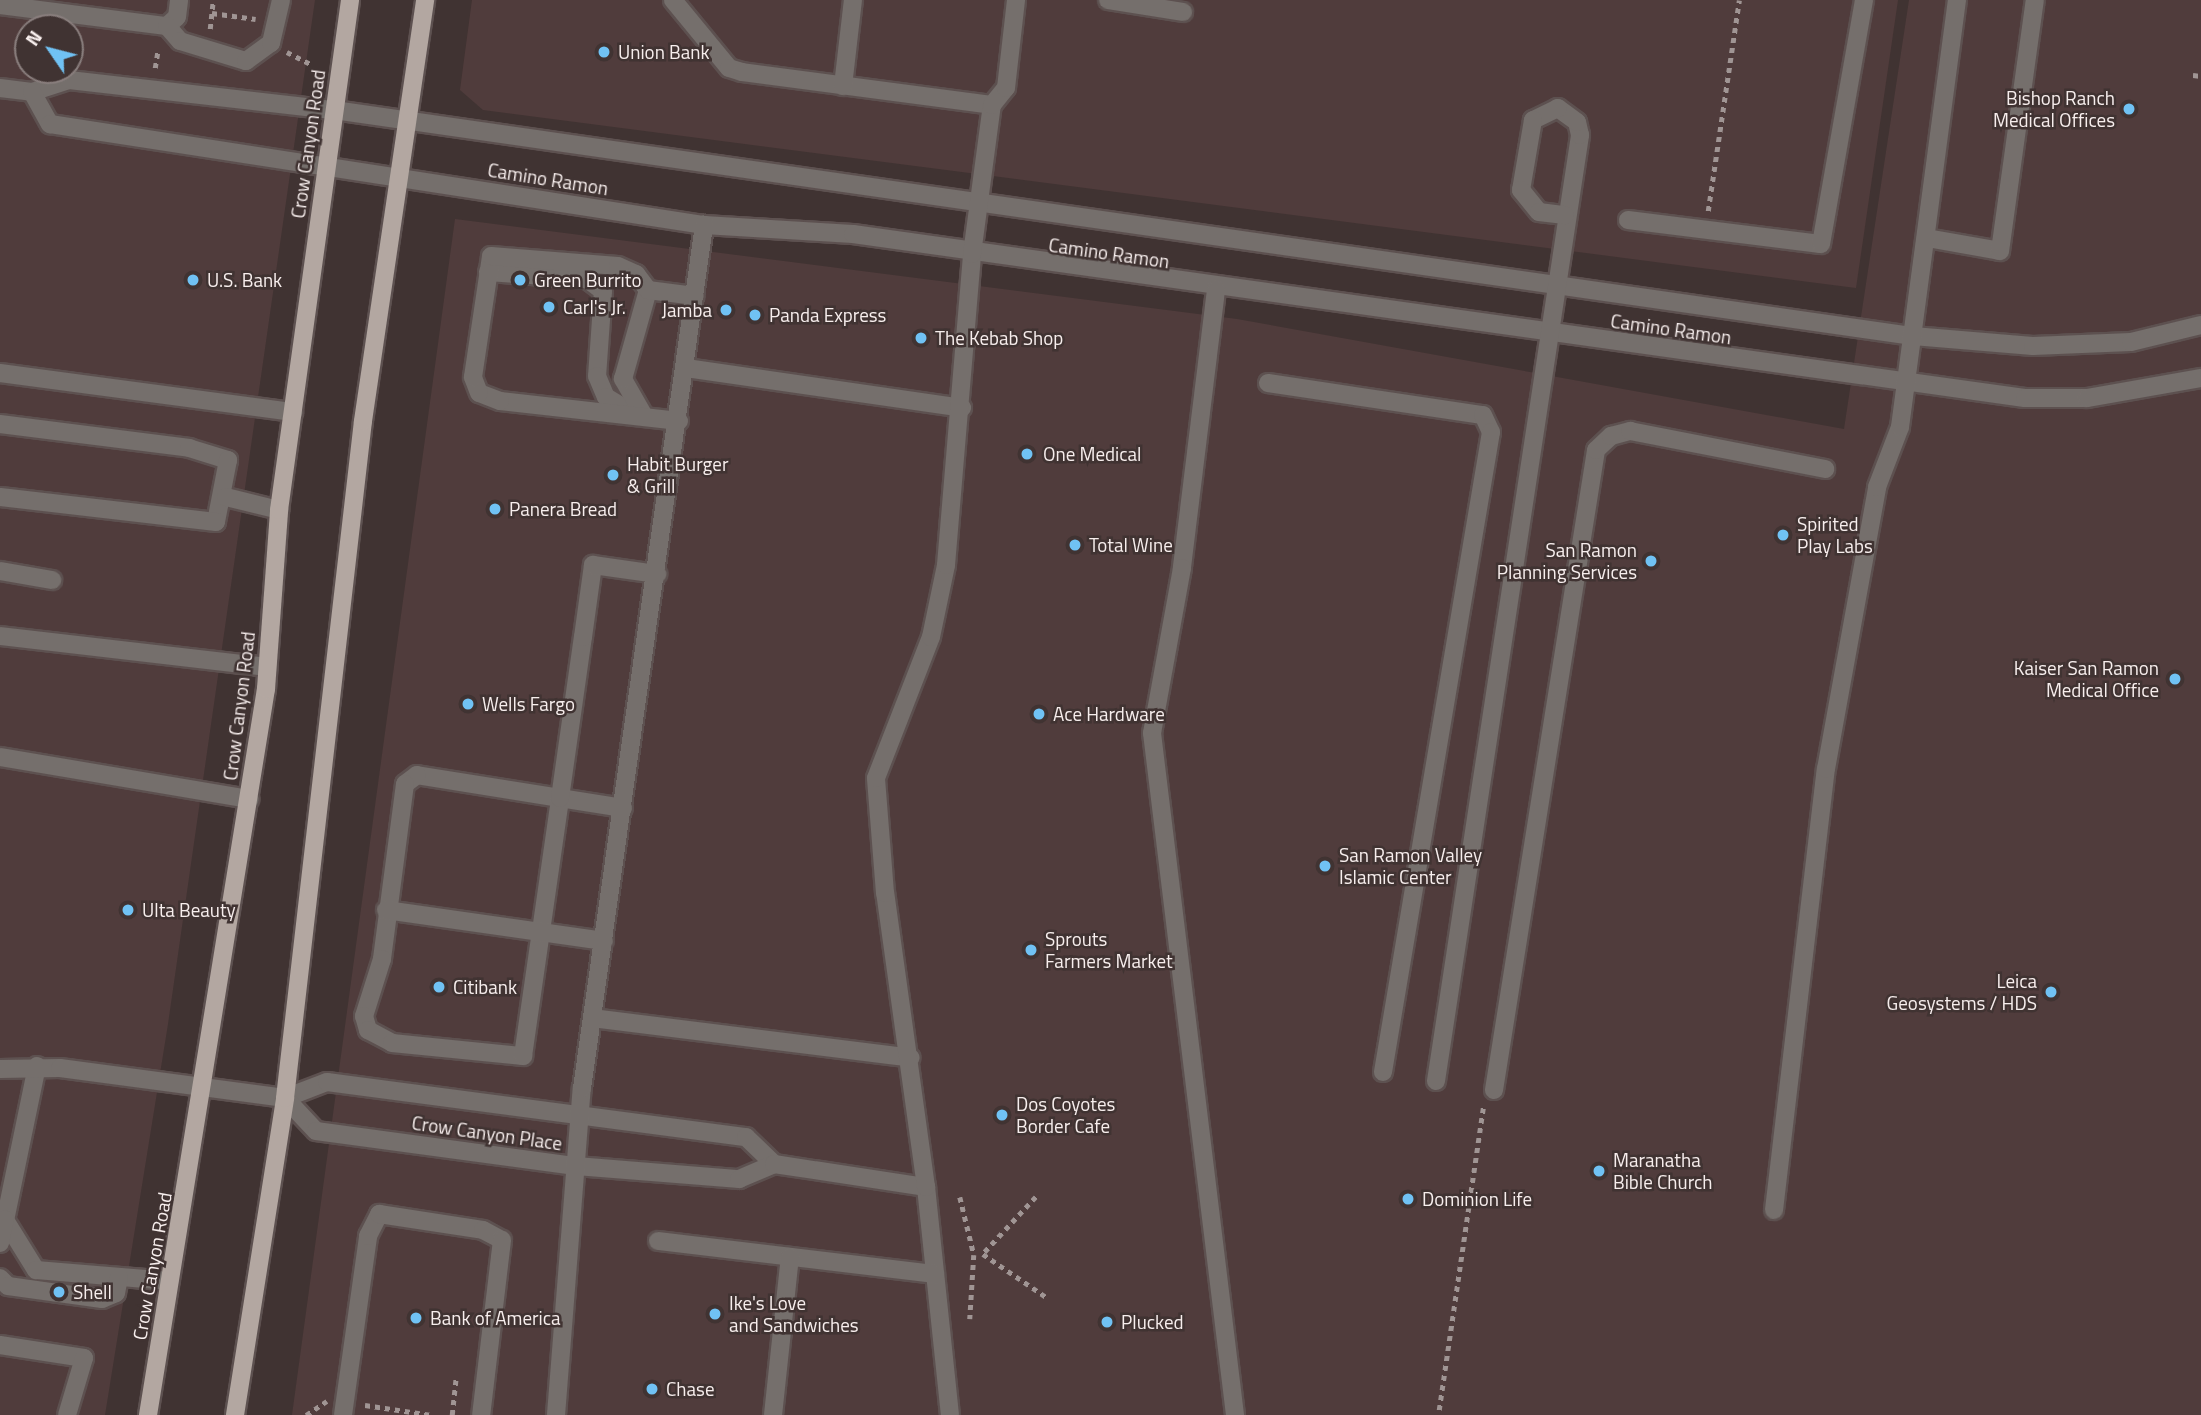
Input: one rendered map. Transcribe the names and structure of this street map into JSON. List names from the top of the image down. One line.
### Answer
{"streets":{"main road":["Crow Canyon Road"],"street":["Camino Ramon","Crow Canyon Place"]},"crossings":[["Crow Canyon Road","Camino Ramon"],["Crow Canyon Road","Crow Canyon Place"]],"places":["Union Bank","Bishop Ranch Medical Offices","U.S. Bank","Green Burrito","Carl's Jr.","Jamba","Panda Express","The Kebab Shop","One Medical","Habit Burger & Grill","Panera Bread","Spirited Play Labs","Total Wine","San Ramon Planning Services","Kaiser San Ramon Medical Office","Wells Fargo","Ace Hardware","San Ramon Valley Islamic Center","Ulta Beauty","Sprouts Farmers Market","Citibank","Leica Geosystems / HDS","Dos Coyotes Border Cafe","Maranatha Bible Church","Dominion Life","Shell","Ike's Love and Sandwiches","Bank of America","Plucked","Chase"],"north":"top left"}
